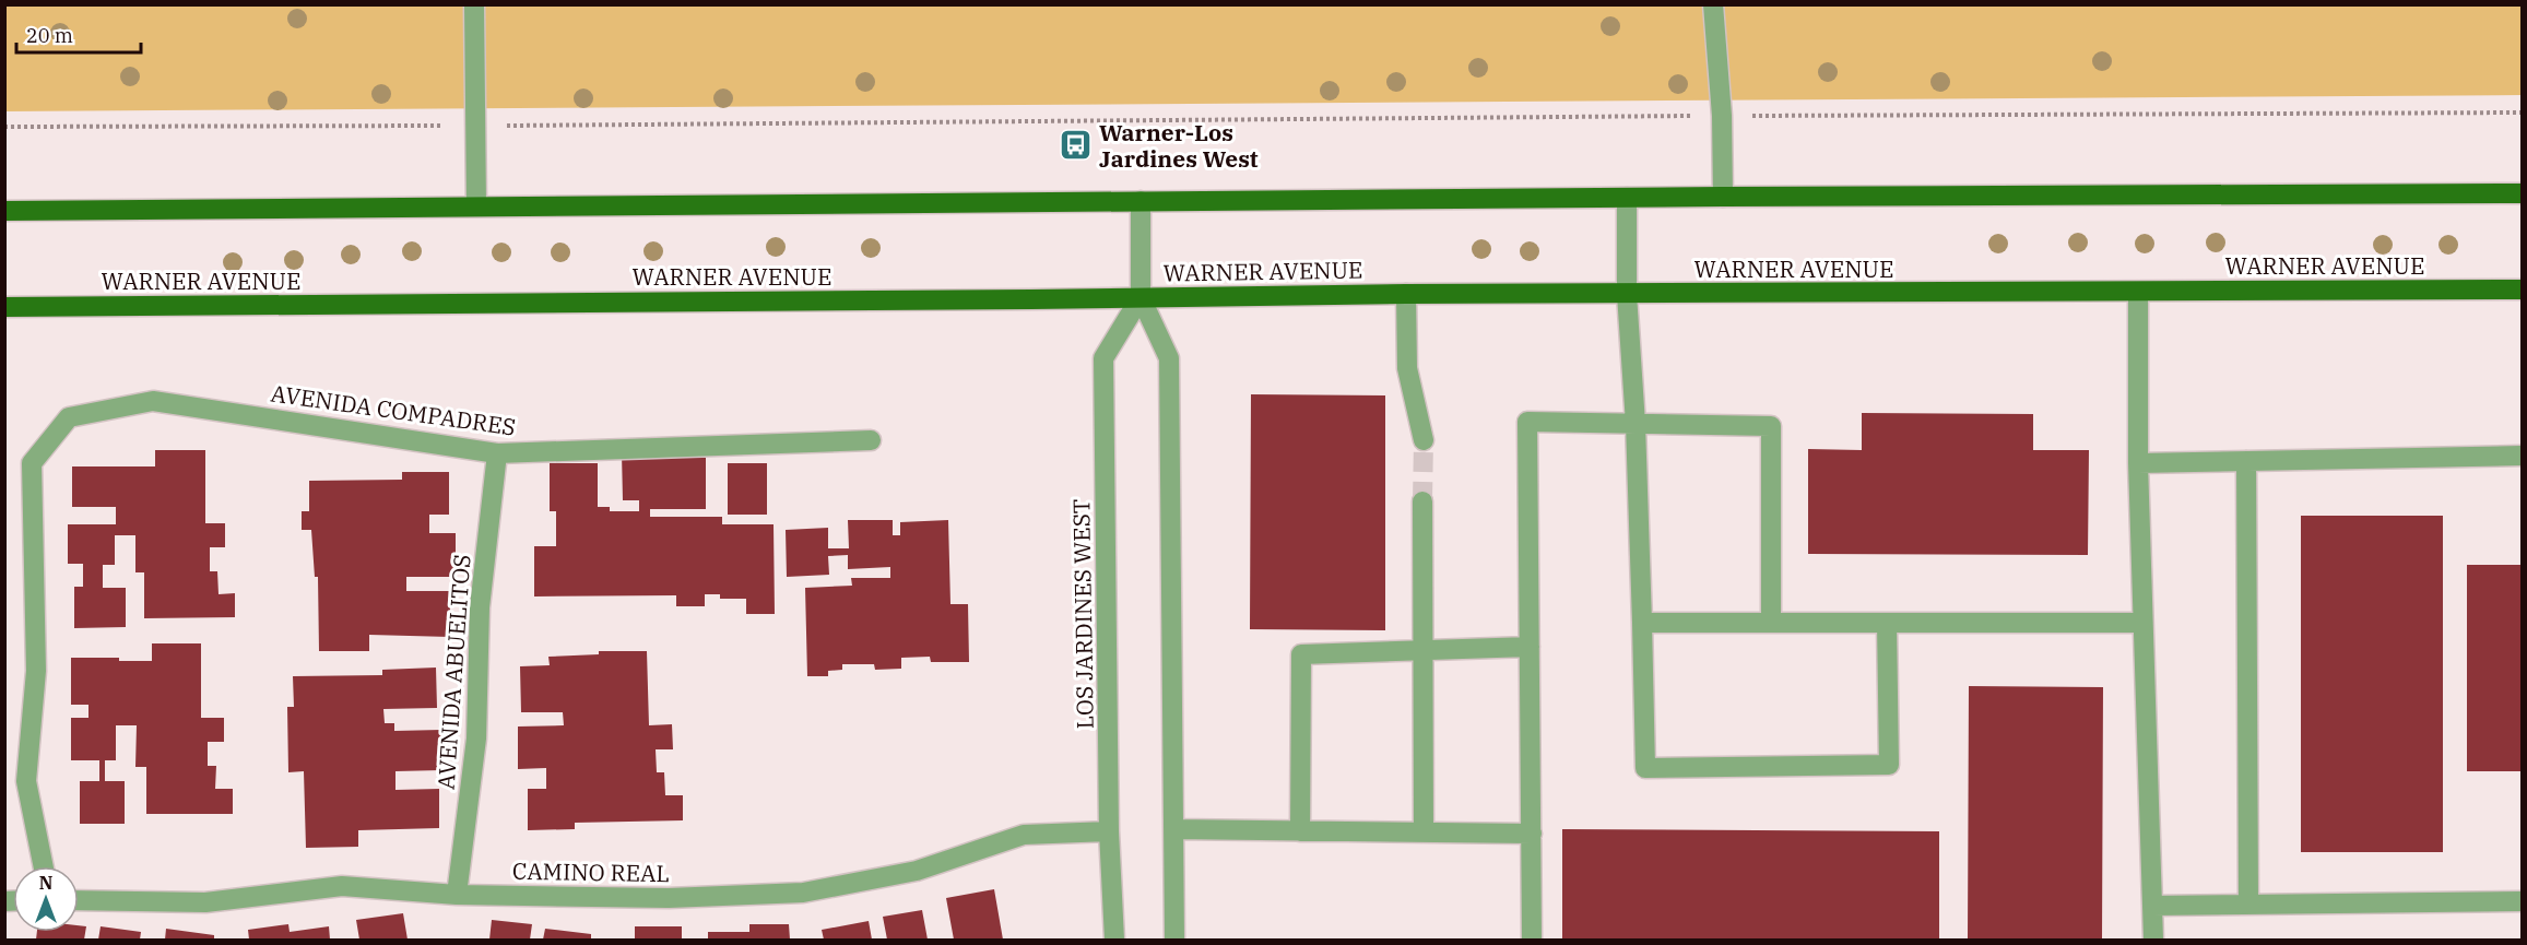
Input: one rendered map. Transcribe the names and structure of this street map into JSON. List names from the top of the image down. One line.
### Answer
{"streets":{"main road":["WARNER AVENUE"],"street":["AVENIDA COMPADRES","LOS JARDINES WEST","AVENIDA ABUELITOS","CAMINO REAL"]},"crossings":[["WARNER AVENUE","LOS JARDINES WEST"],["AVENIDA COMPADRES","AVENIDA ABUELITOS"],["LOS JARDINES WEST","CAMINO REAL"],["AVENIDA ABUELITOS","CAMINO REAL"]],"places":{"bus stop":["Warner-Los Jardines West"]},"scale_bar":"20 m","north":"top"}
